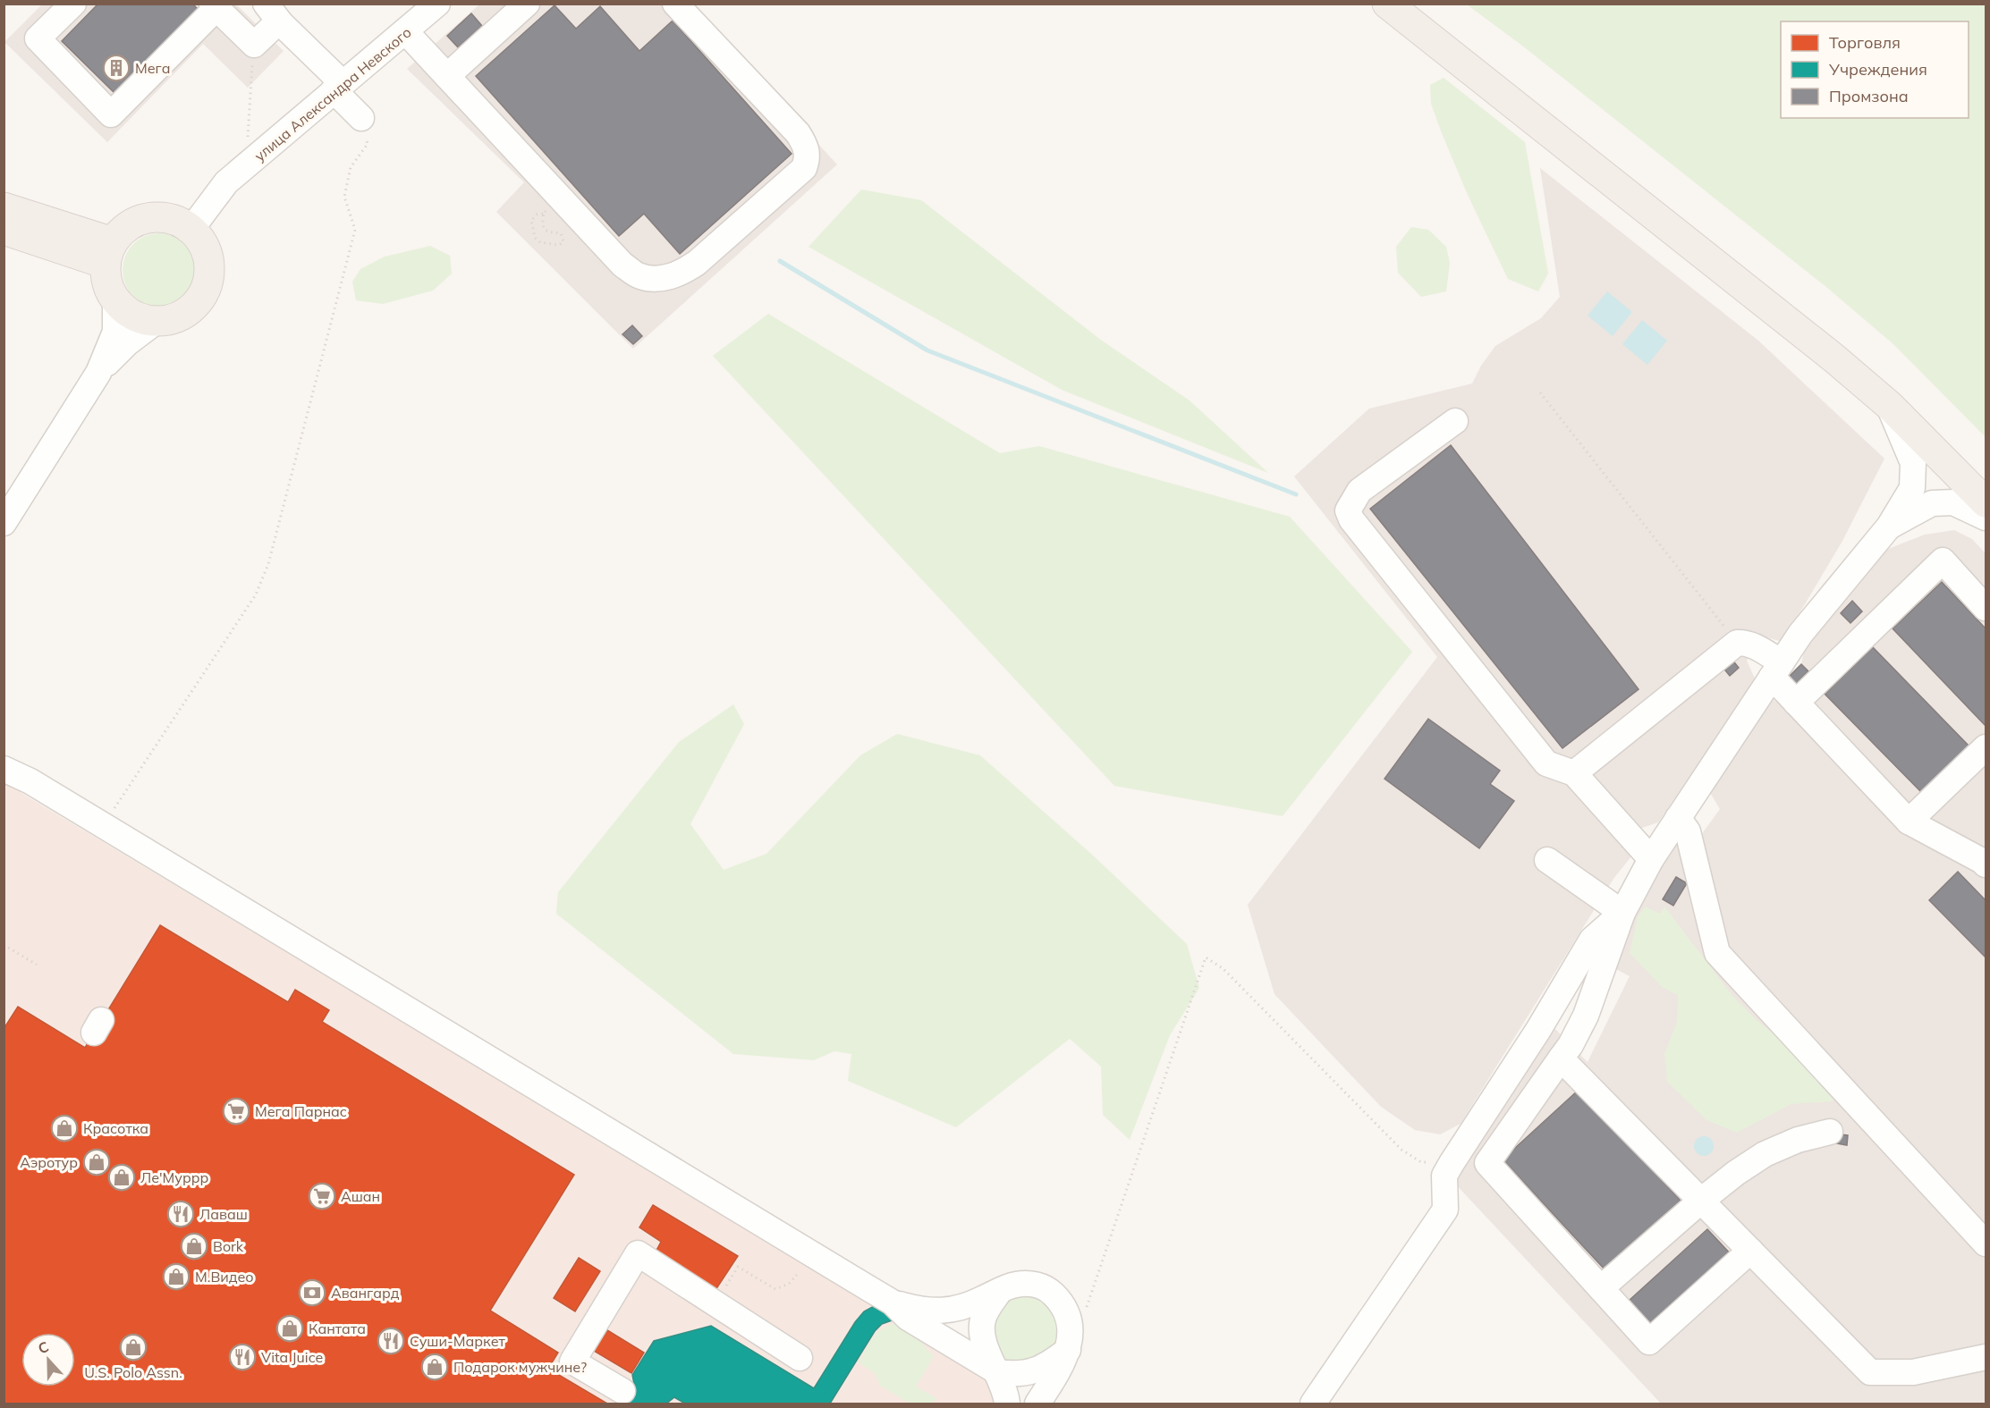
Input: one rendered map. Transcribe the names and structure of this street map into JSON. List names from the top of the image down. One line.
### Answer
{"streets":{"street":["улица Александра Невского"]},"places":{"building":["Мега"],"supermarket":["Мега Парнас","Ашан"],"shop":["Красотка","Аэротур","Ле'Муррр","Bork","М.Видео","Кантата","U.S. Polo Assn.","Подарок мужчине?"],"restaurant":["Лаваш","Суши-Маркет","Vita Juice"],"bank":["Авангард"]},"legend":["Торговля","Учреждения","Промзона"],"north":"top"}
